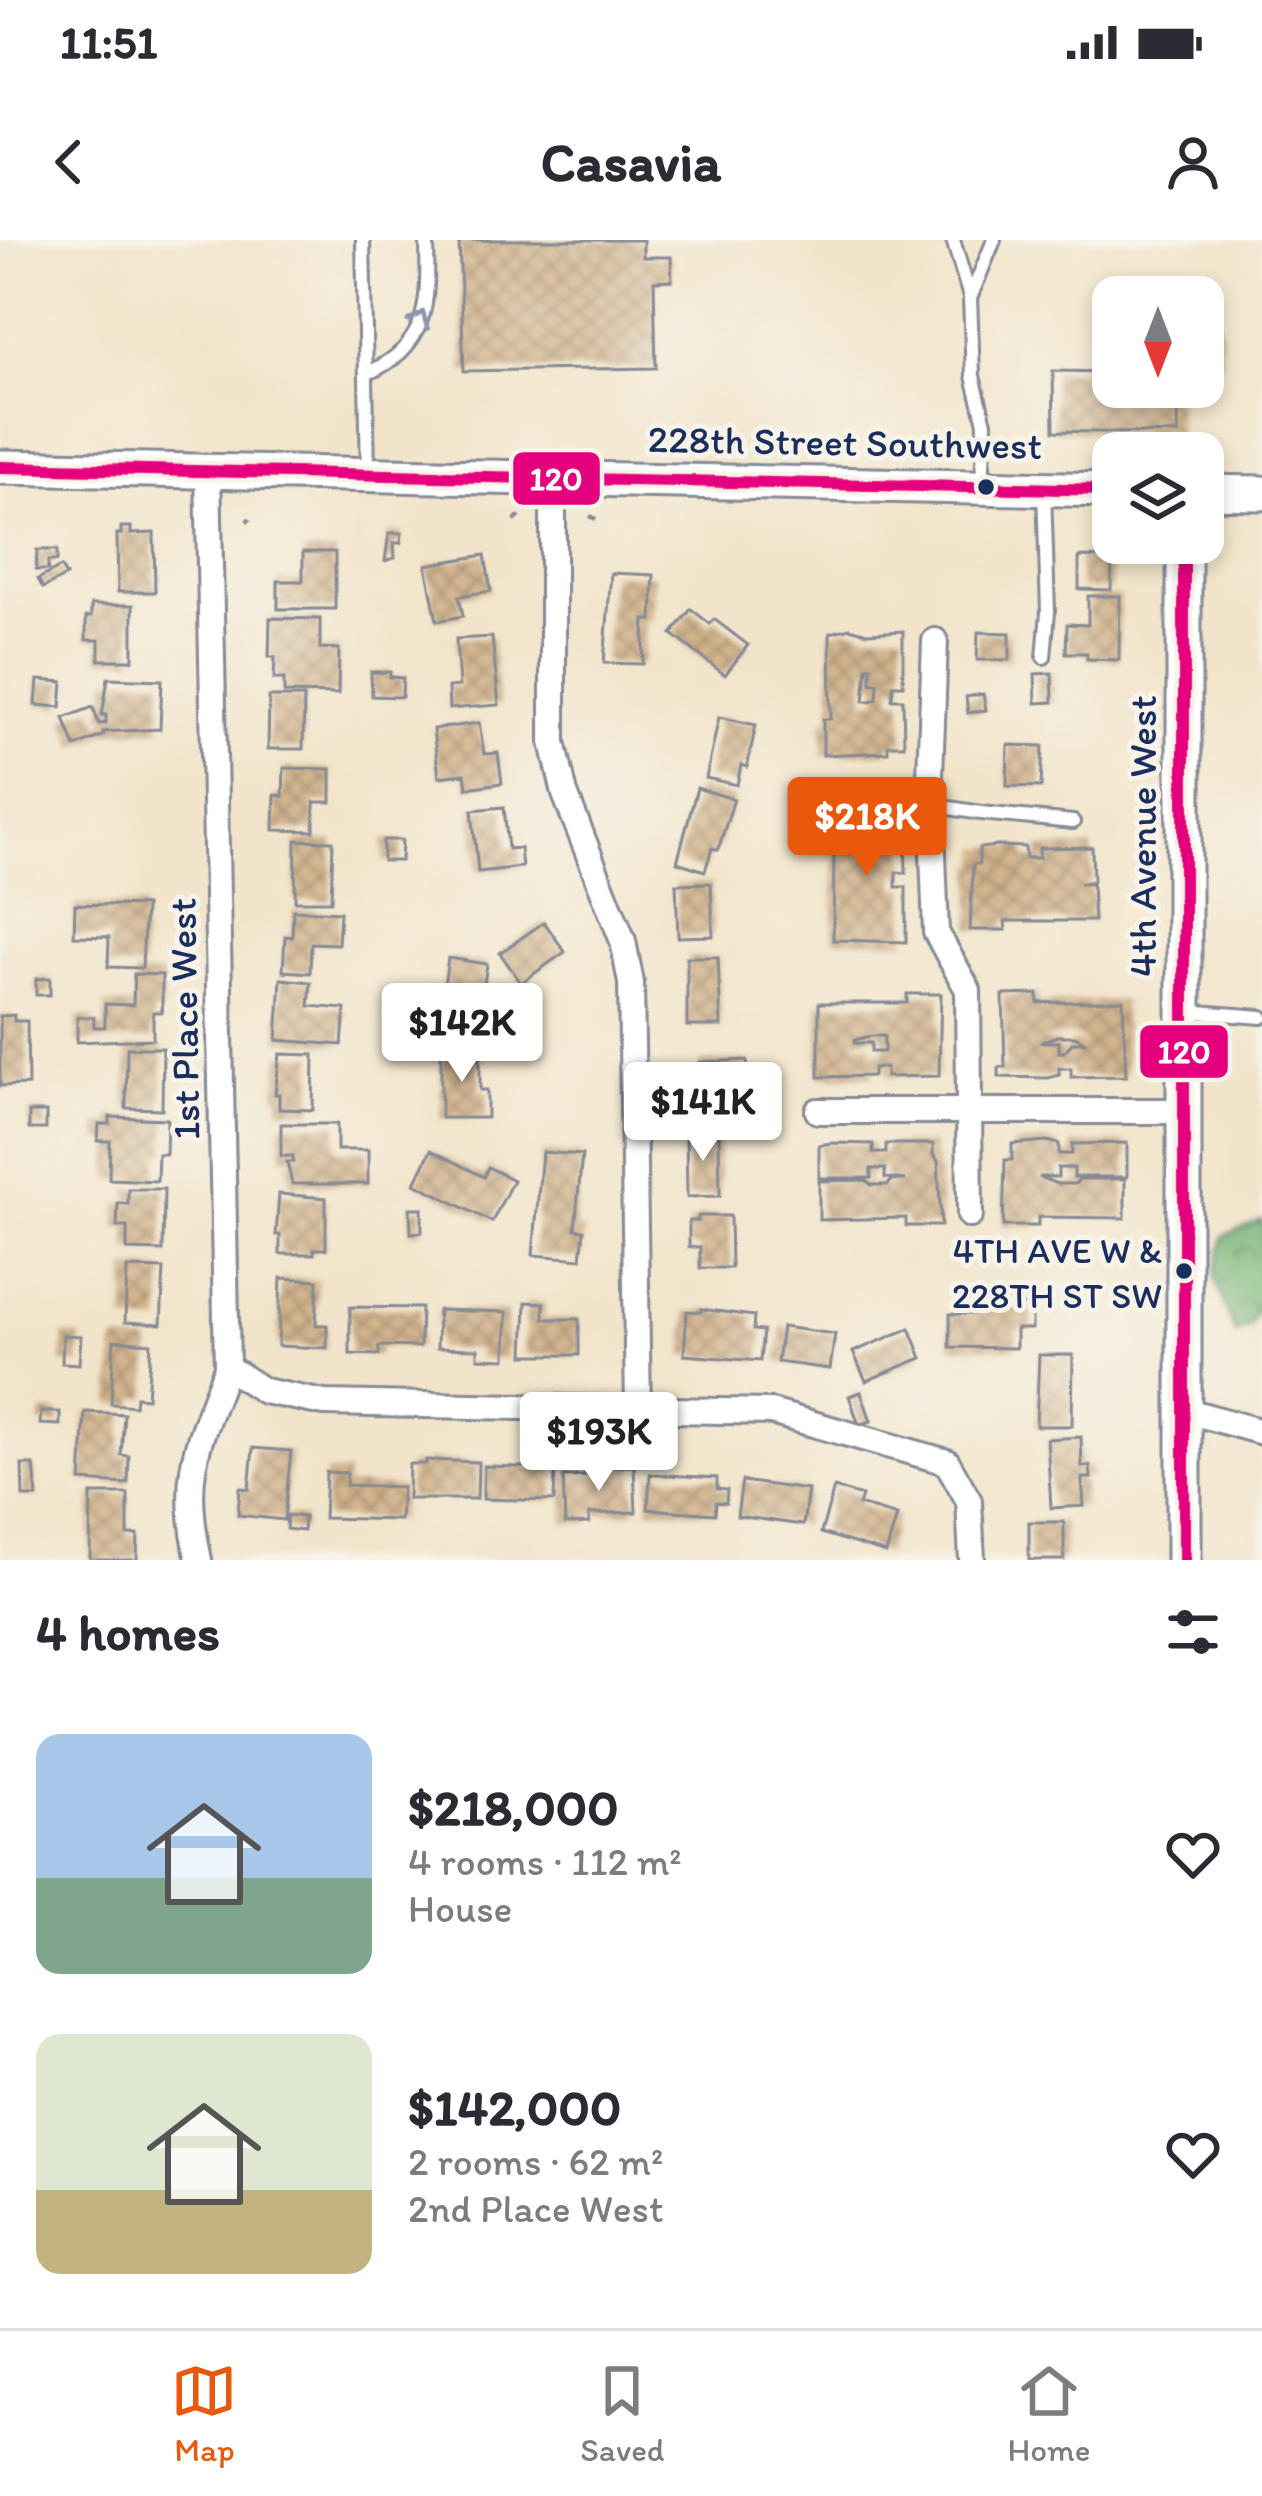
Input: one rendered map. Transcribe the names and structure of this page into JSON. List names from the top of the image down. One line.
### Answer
{"streets":{"main road":["228th Street Southwest","4th Avenue West"],"street":["1st Place West"]},"crossings":[["228th Street Southwest","1st Place West"]],"places":["4TH AVE W & 228TH ST SW"],"lines":["transit line 120"],"north":"bottom","page":{"status":"11:51","header":"Casavia","price":["$218K","$142K","$141K","$193K"],"heading":"4 homes","list":[{"name":"$218,000","note":"4 rooms · 112 m² · House"},{"name":"$142,000","note":"2 rooms · 62 m² · 2nd Place West"}],"tabs":["Map","Saved","Home"]}}
